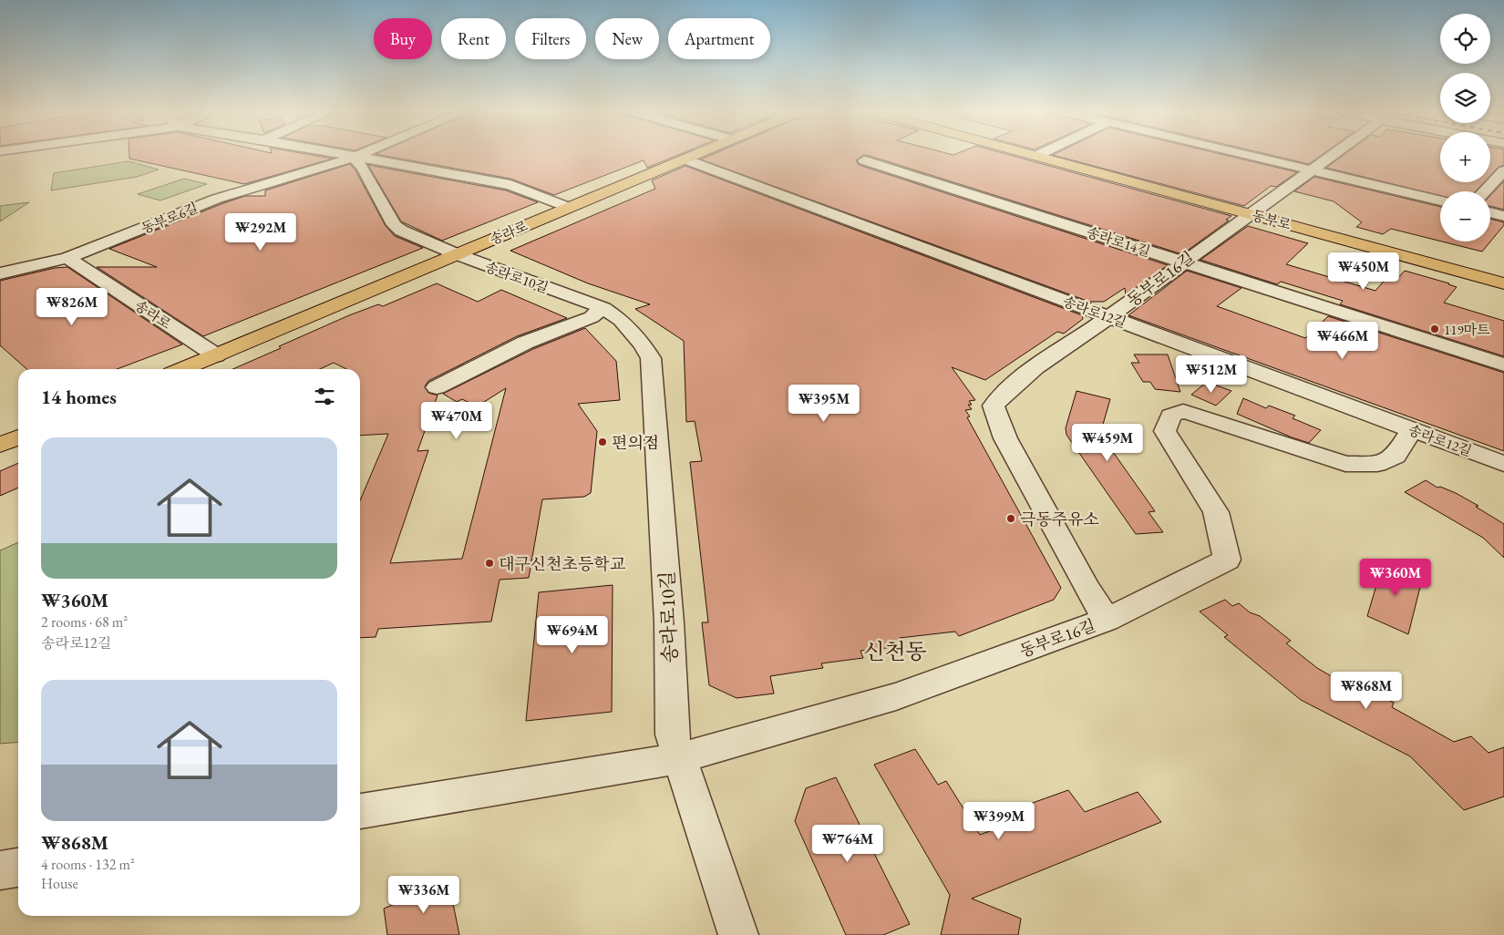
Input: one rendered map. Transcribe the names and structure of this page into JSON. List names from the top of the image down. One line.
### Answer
{"streets":{"main road":["동부로","송라로"],"street":["동부로6길","송라로14길","송라로10길","동부로16길","송라로12길"]},"crossings":[["동부로6길","송라로"],["동부로6길","송라로10길"],["동부로","동부로16길"],["송라로","송라로10길"],["송라로","송라로12길"],["송라로14길","동부로16길"],["송라로10길","동부로16길"],["동부로16길","송라로12길"]],"districts":["신천동"],"places":["119마트","편의점","극동주유소","대구신천초등학교"],"page":{"map_buttons":["+","−"],"chip":["Buy","Rent","Filters","New","Apartment"],"price":["₩292M","₩450M","₩826M","₩466M","₩512M","₩395M","₩470M","₩459M","₩360M","₩694M","₩868M","₩399M","₩764M","₩336M"],"heading":"14 homes","list":[{"name":"₩360M","note":"2 rooms · 68 m² · 송라로12길"},{"name":"₩868M","note":"4 rooms · 132 m² · House"}]}}
